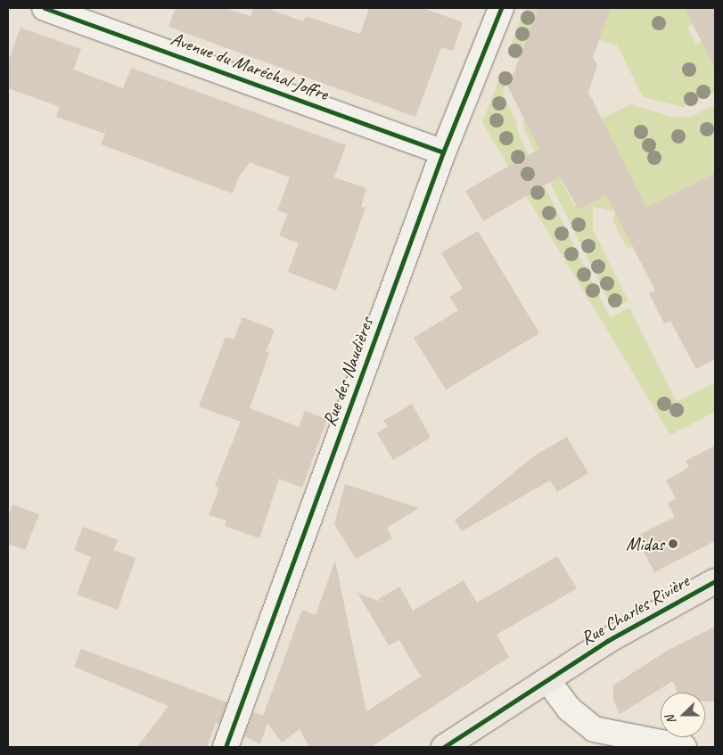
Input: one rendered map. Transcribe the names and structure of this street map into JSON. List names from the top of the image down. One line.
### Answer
{"streets":{"main road":["Rue Charles Rivière"],"street":["Avenue du Maréchal Joffre","Rue des Naudières"]},"crossings":[["Avenue du Maréchal Joffre","Rue des Naudières"]],"places":["Midas"],"north":"left"}
